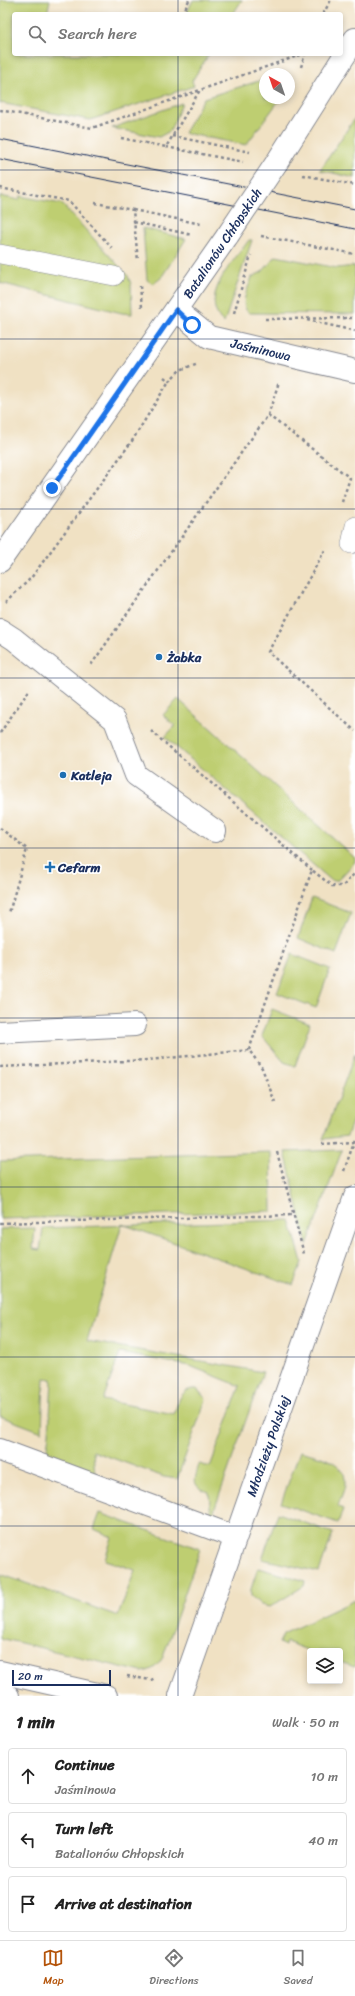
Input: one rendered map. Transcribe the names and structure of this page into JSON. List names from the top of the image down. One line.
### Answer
{"streets":{"street":["Batalionów Chłopskich","Jaśminowa","Młodzieży Polskiej"]},"crossings":[["Batalionów Chłopskich","Jaśminowa"]],"places":{"other":["Żabka","Katleja"],"health":["Cefarm"]},"scale_bar":"20 m","north":"top left","page":{"search":"Search here","scale":"20 m","heading":["1 min","Walk · 50 m"],"list":[["Continue","Jaśminowa","10 m"],["Turn left","Batalionów Chłopskich","40 m"],"Arrive at destination"],"nav":["Map","Directions","Saved"]}}
